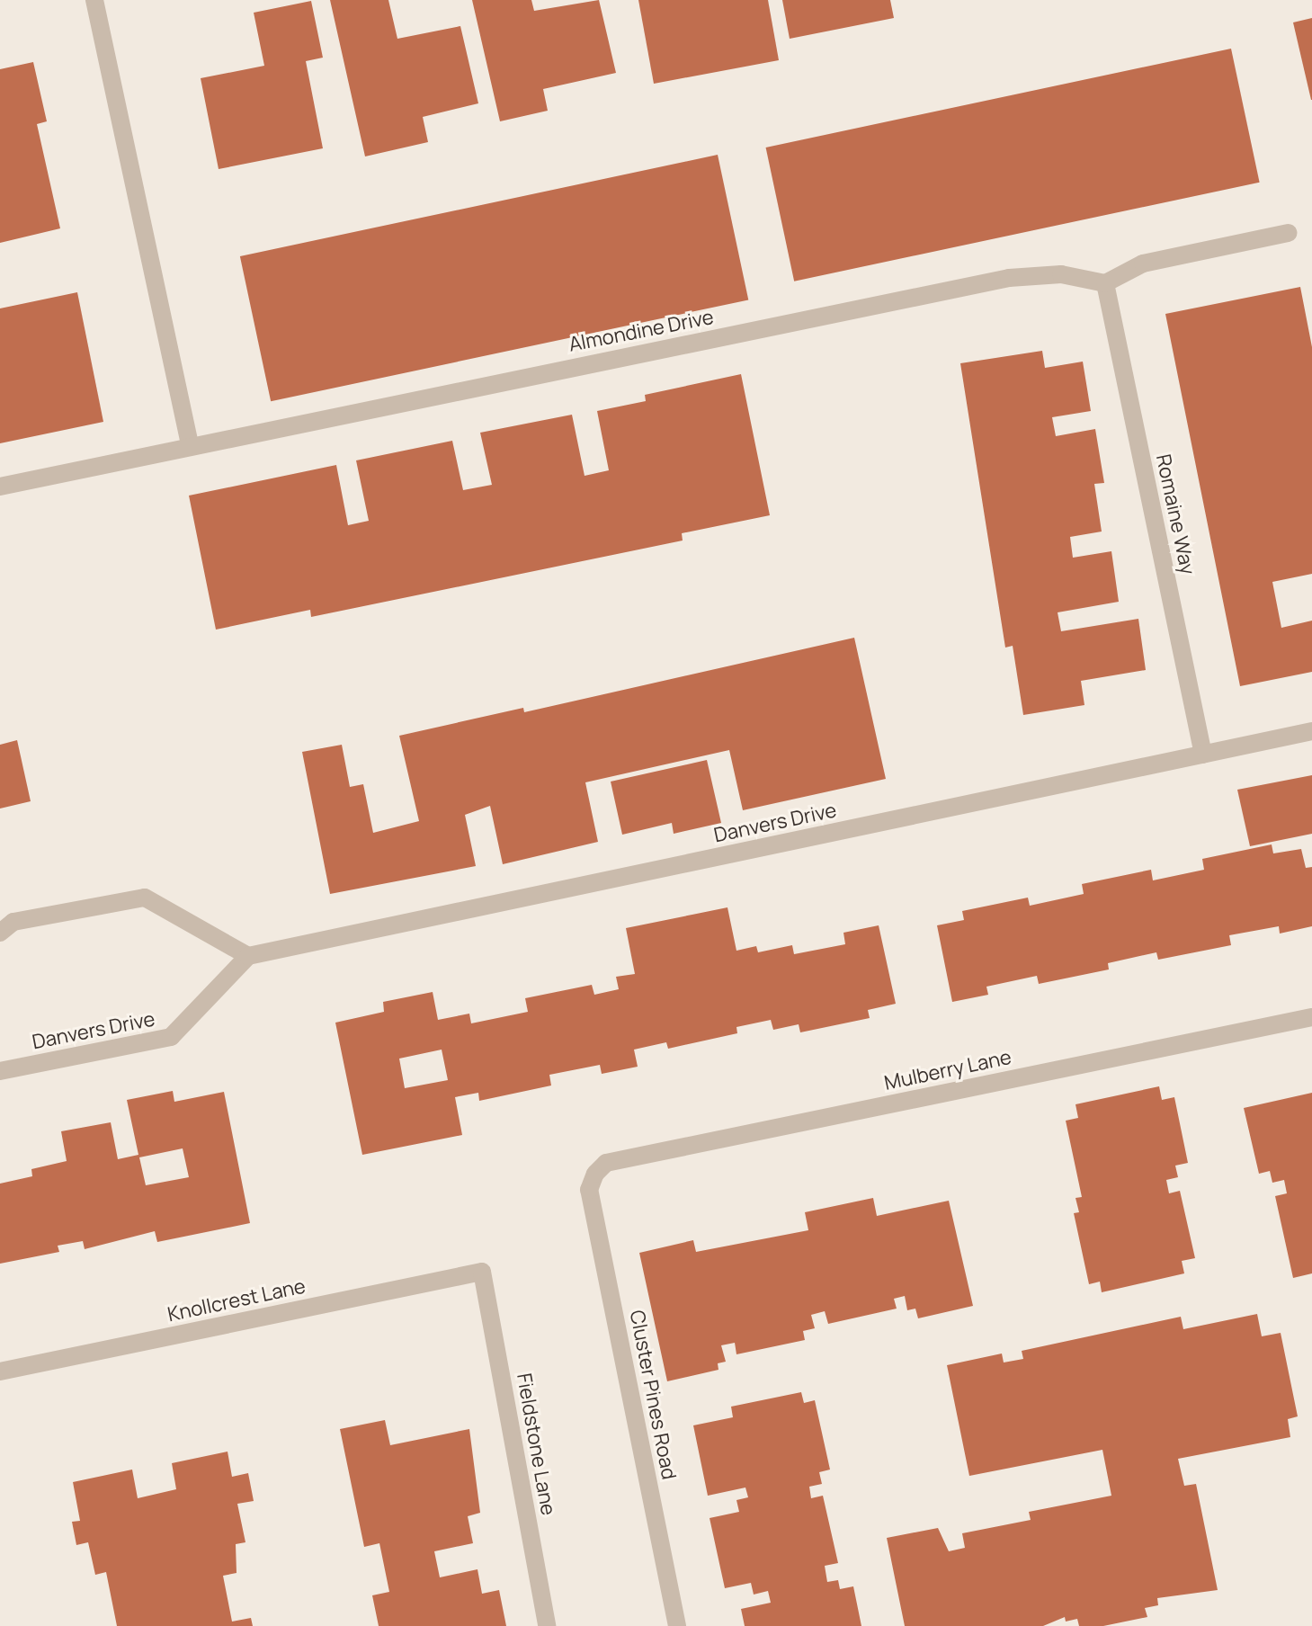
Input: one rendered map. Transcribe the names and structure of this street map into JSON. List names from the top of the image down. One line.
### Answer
{"streets":{"street":["Almondine Drive","Romaine Way","Danvers Drive","Mulberry Lane","Knollcrest Lane","Cluster Pines Road","Fieldstone Lane"]},"crossings":[["Almondine Drive","Romaine Way"],["Romaine Way","Danvers Drive"],["Mulberry Lane","Cluster Pines Road"],["Knollcrest Lane","Fieldstone Lane"]]}
